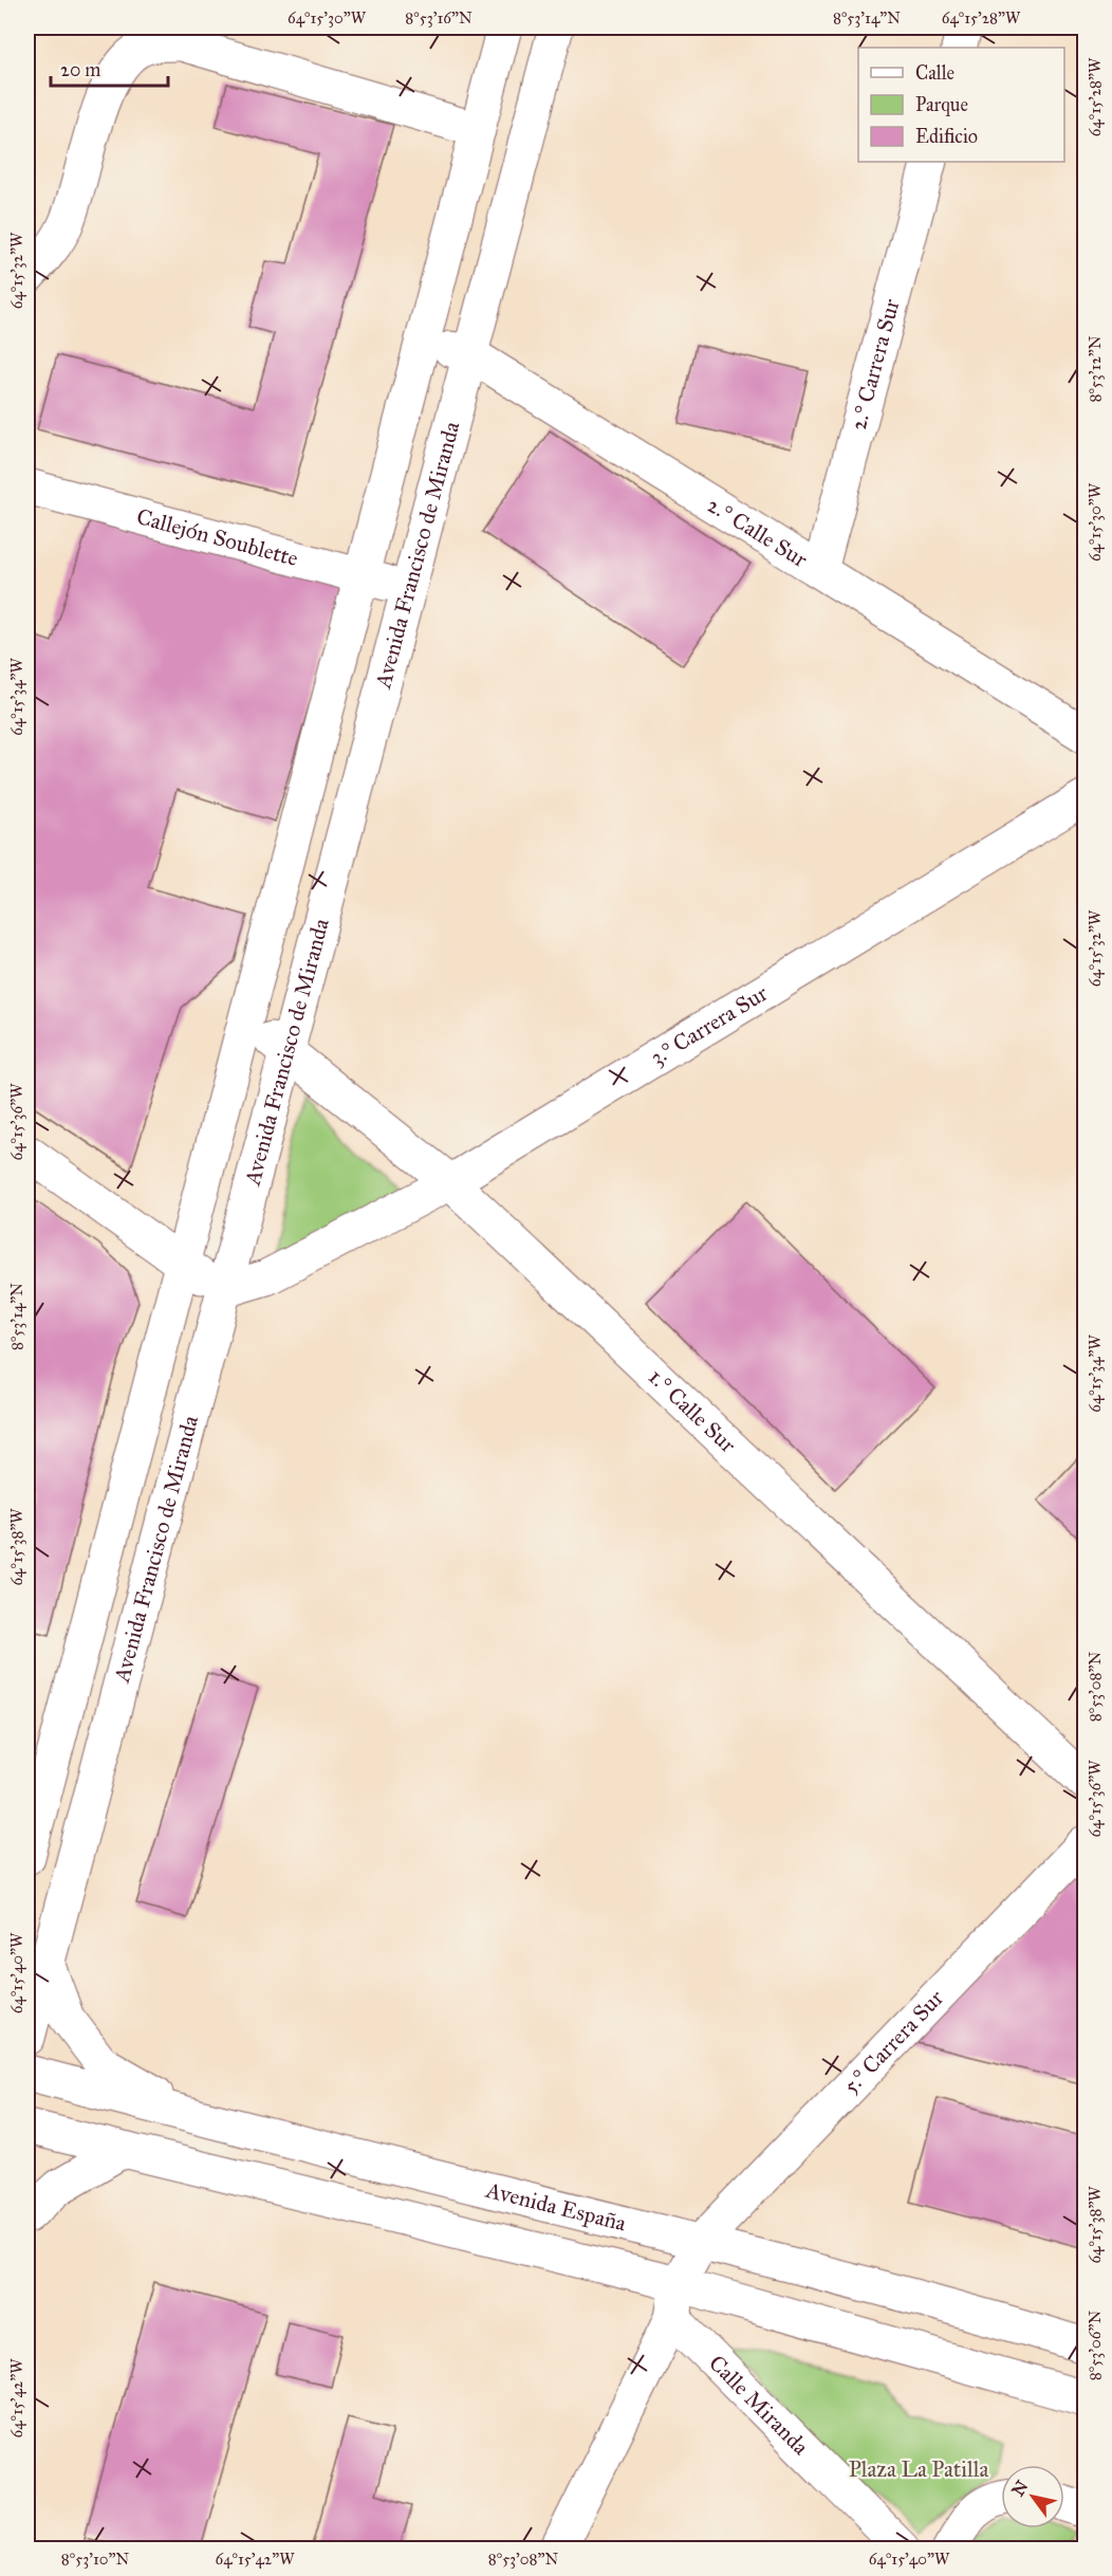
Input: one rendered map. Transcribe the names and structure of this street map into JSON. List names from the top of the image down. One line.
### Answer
{"streets":{"main road":["2.° Carrera Sur","2.° Calle Sur","Callejón Soublette","Avenida Francisco de Miranda","3.° Carrera Sur","1.° Calle Sur","5.° Carrera Sur","Avenida España","Calle Miranda"]},"crossings":[["2.° Carrera Sur","2.° Calle Sur"],["2.° Calle Sur","Avenida Francisco de Miranda"],["Callejón Soublette","Avenida Francisco de Miranda"],["Avenida Francisco de Miranda","3.° Carrera Sur"],["Avenida Francisco de Miranda","1.° Calle Sur"],["3.° Carrera Sur","1.° Calle Sur"],["5.° Carrera Sur","Avenida España"]],"parks":["Plaza La Patilla"],"legend":["Calle","Parque","Edificio"],"scale_bar":"20 m","north":"top left","coordinates":["64°15'30\"W","8°53'16\"N","8°53'14\"N","64°15'28\"W","64°15'32\"W","8°53'12\"N","64°15'34\"W","64°15'36\"W","64°15'38\"W","8°53'08\"N","64°15'40\"W","8°53'06\"N","64°15'42\"W","8°53'10\"N"]}
